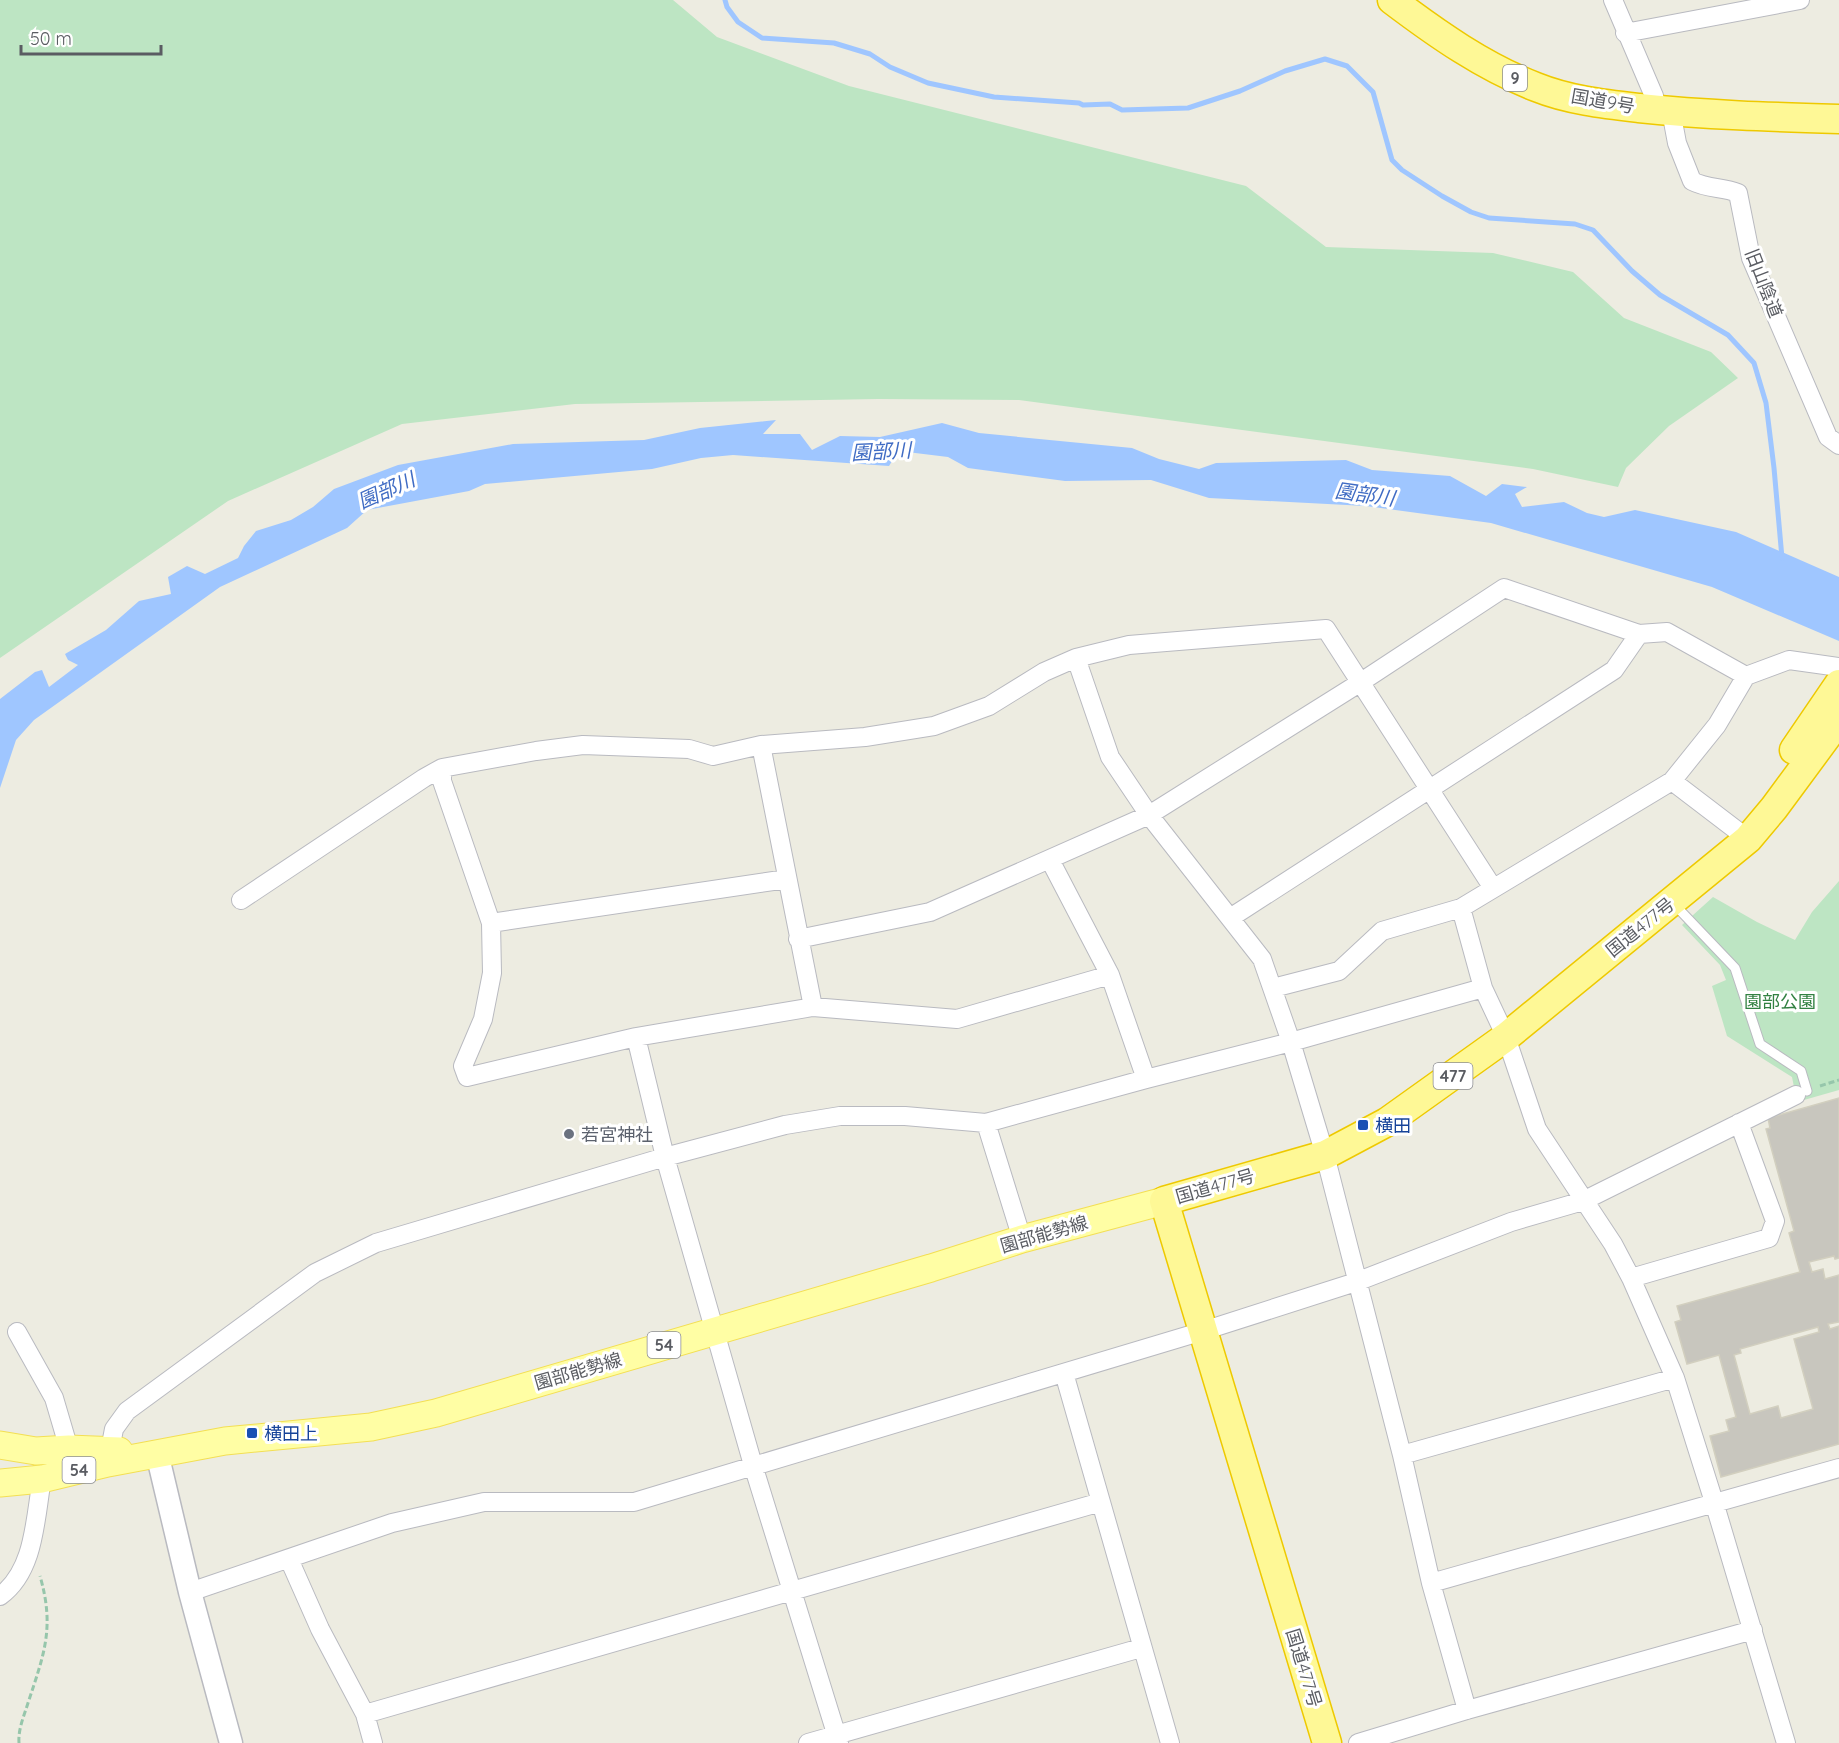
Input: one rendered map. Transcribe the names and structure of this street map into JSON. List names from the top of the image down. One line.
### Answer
{"streets":{"highway":["9","国道9号","国道477号","477"],"main road":["園部能勢線","54"],"street":["旧山陰道"]},"crossings":[["国道9号","旧山陰道"],["国道477号","園部能勢線"]],"water":["園部川"],"parks":["園部公園"],"places":{"transit":["横田","横田上"],"other":["若宮神社"]},"scale_bar":"50 m"}
